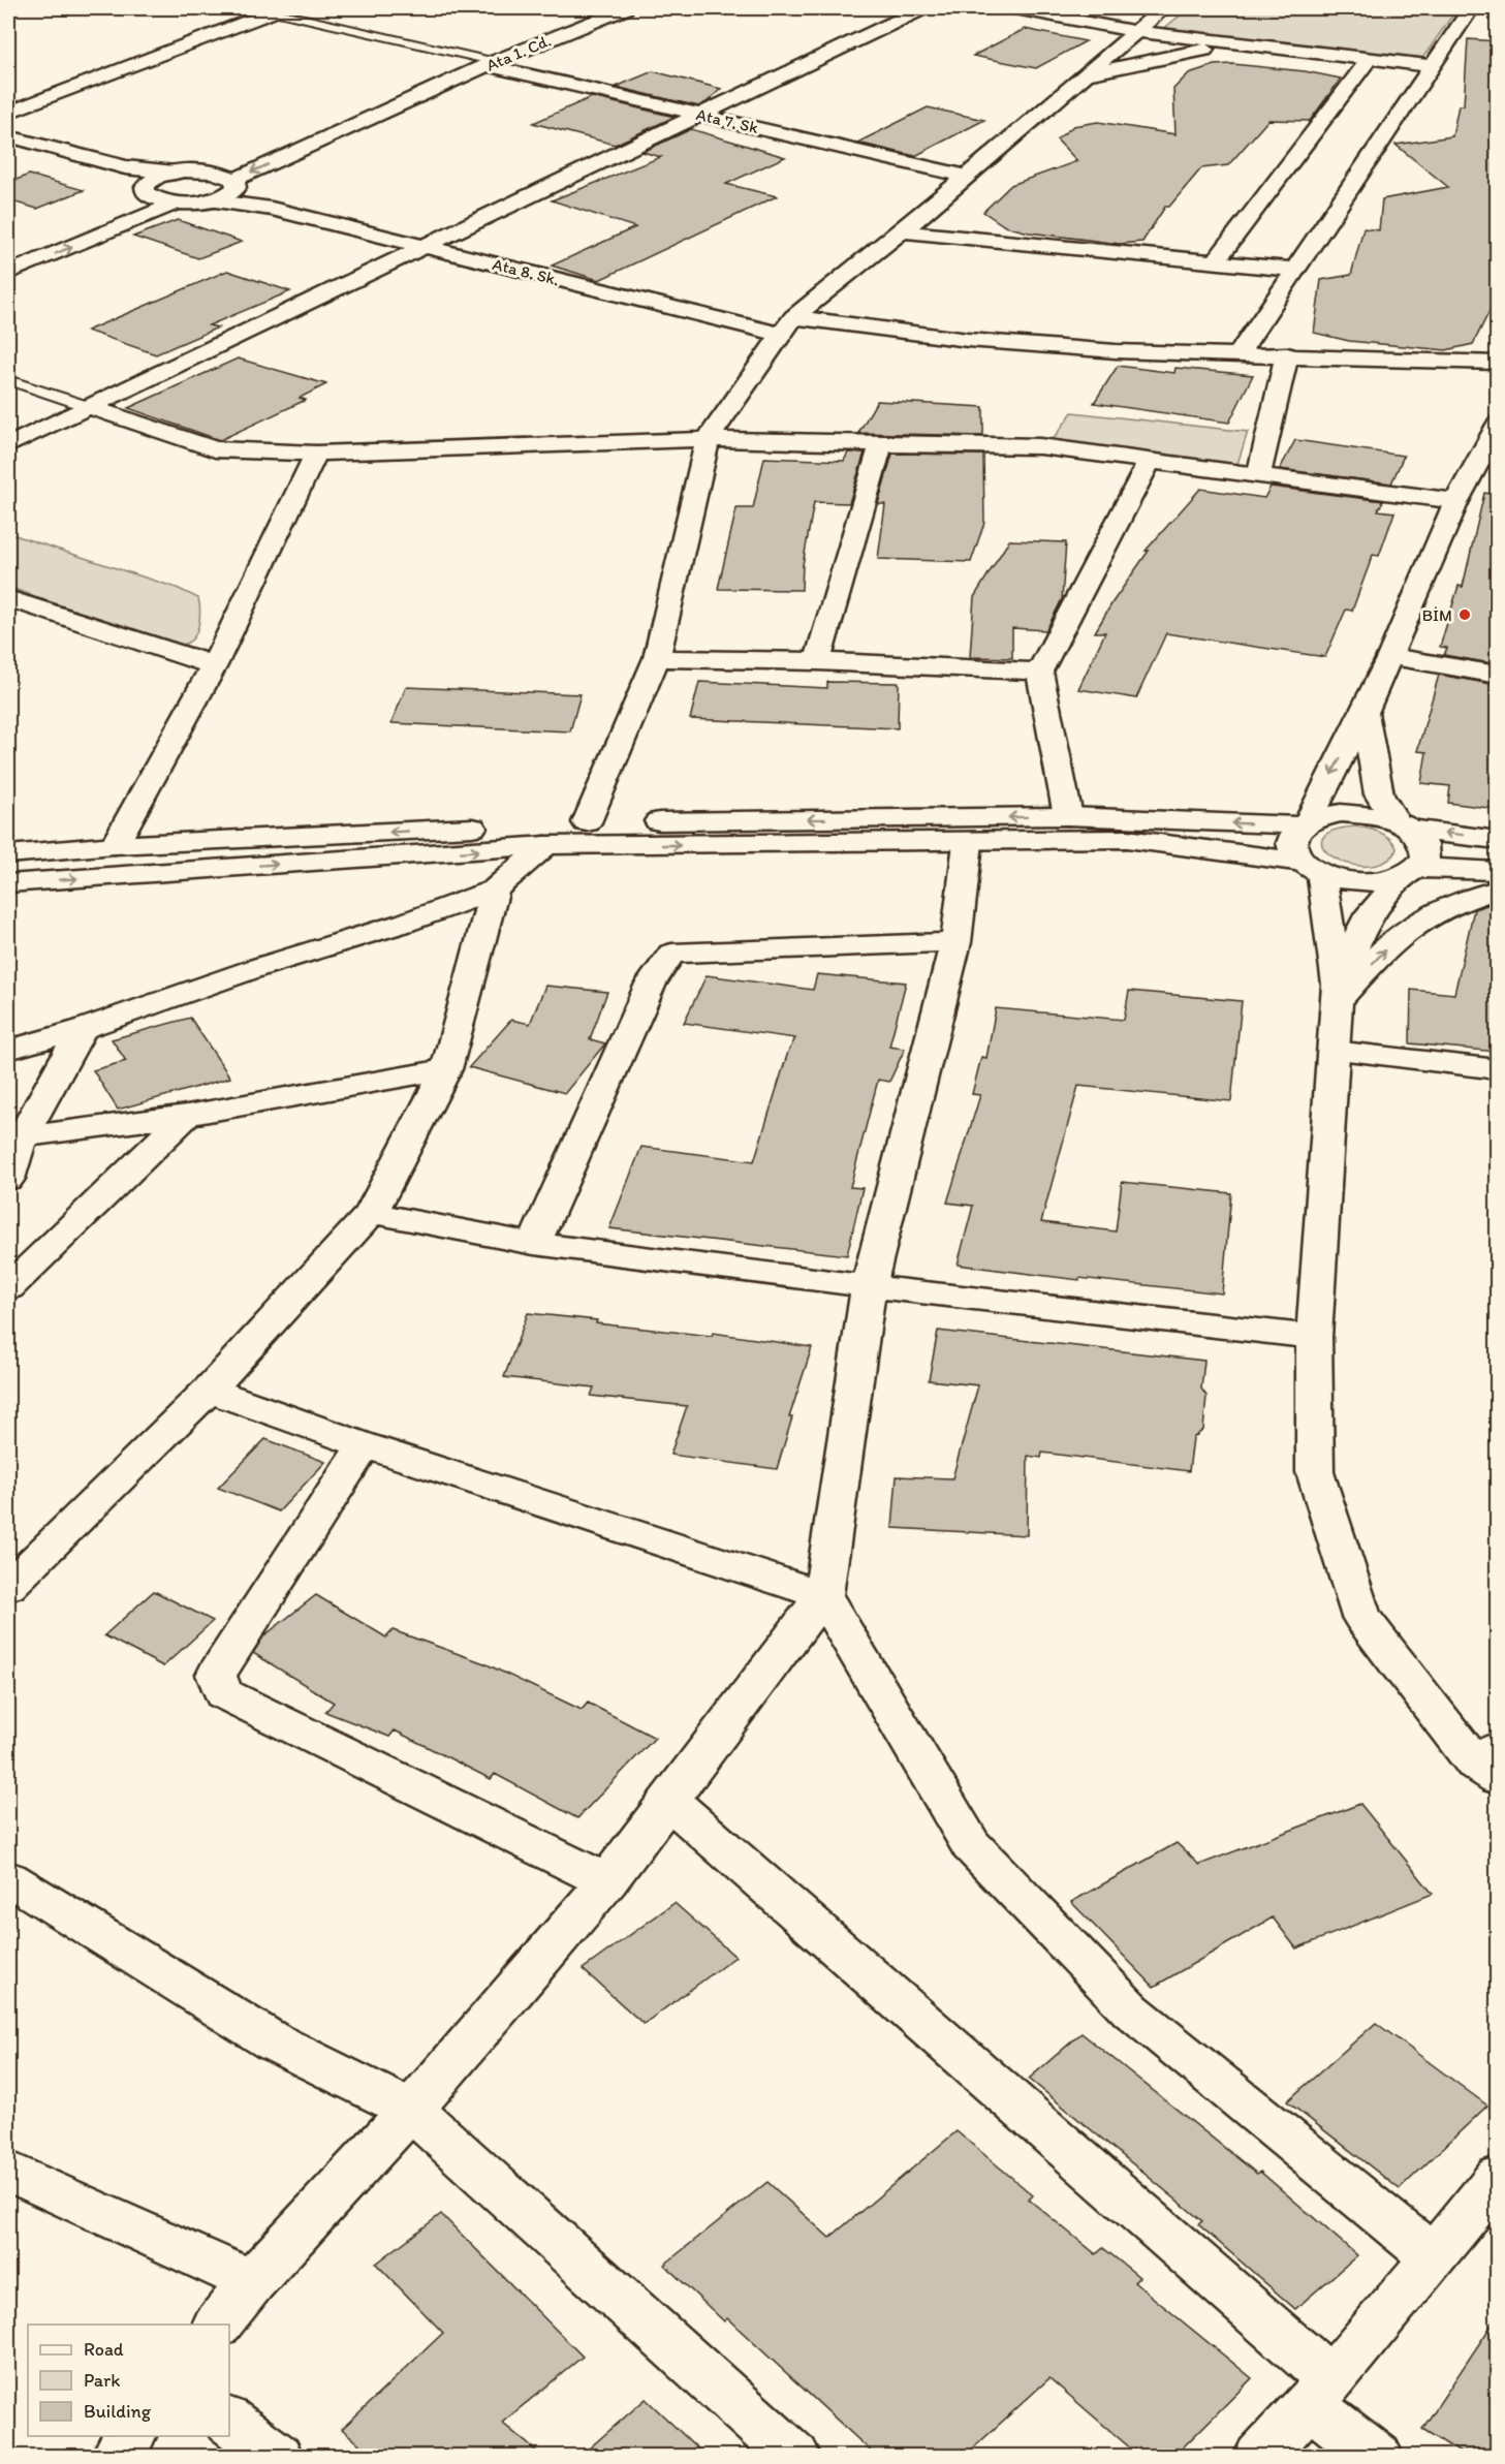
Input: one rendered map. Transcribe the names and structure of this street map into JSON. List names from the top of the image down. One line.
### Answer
{"streets":{"street":["Ata 1. Cd.","Ata 7. Sk","Ata 8. Sk."]},"crossings":[["Ata 1. Cd.","Ata 7. Sk"]],"places":["BİM"],"legend":["Road","Park","Building"]}
